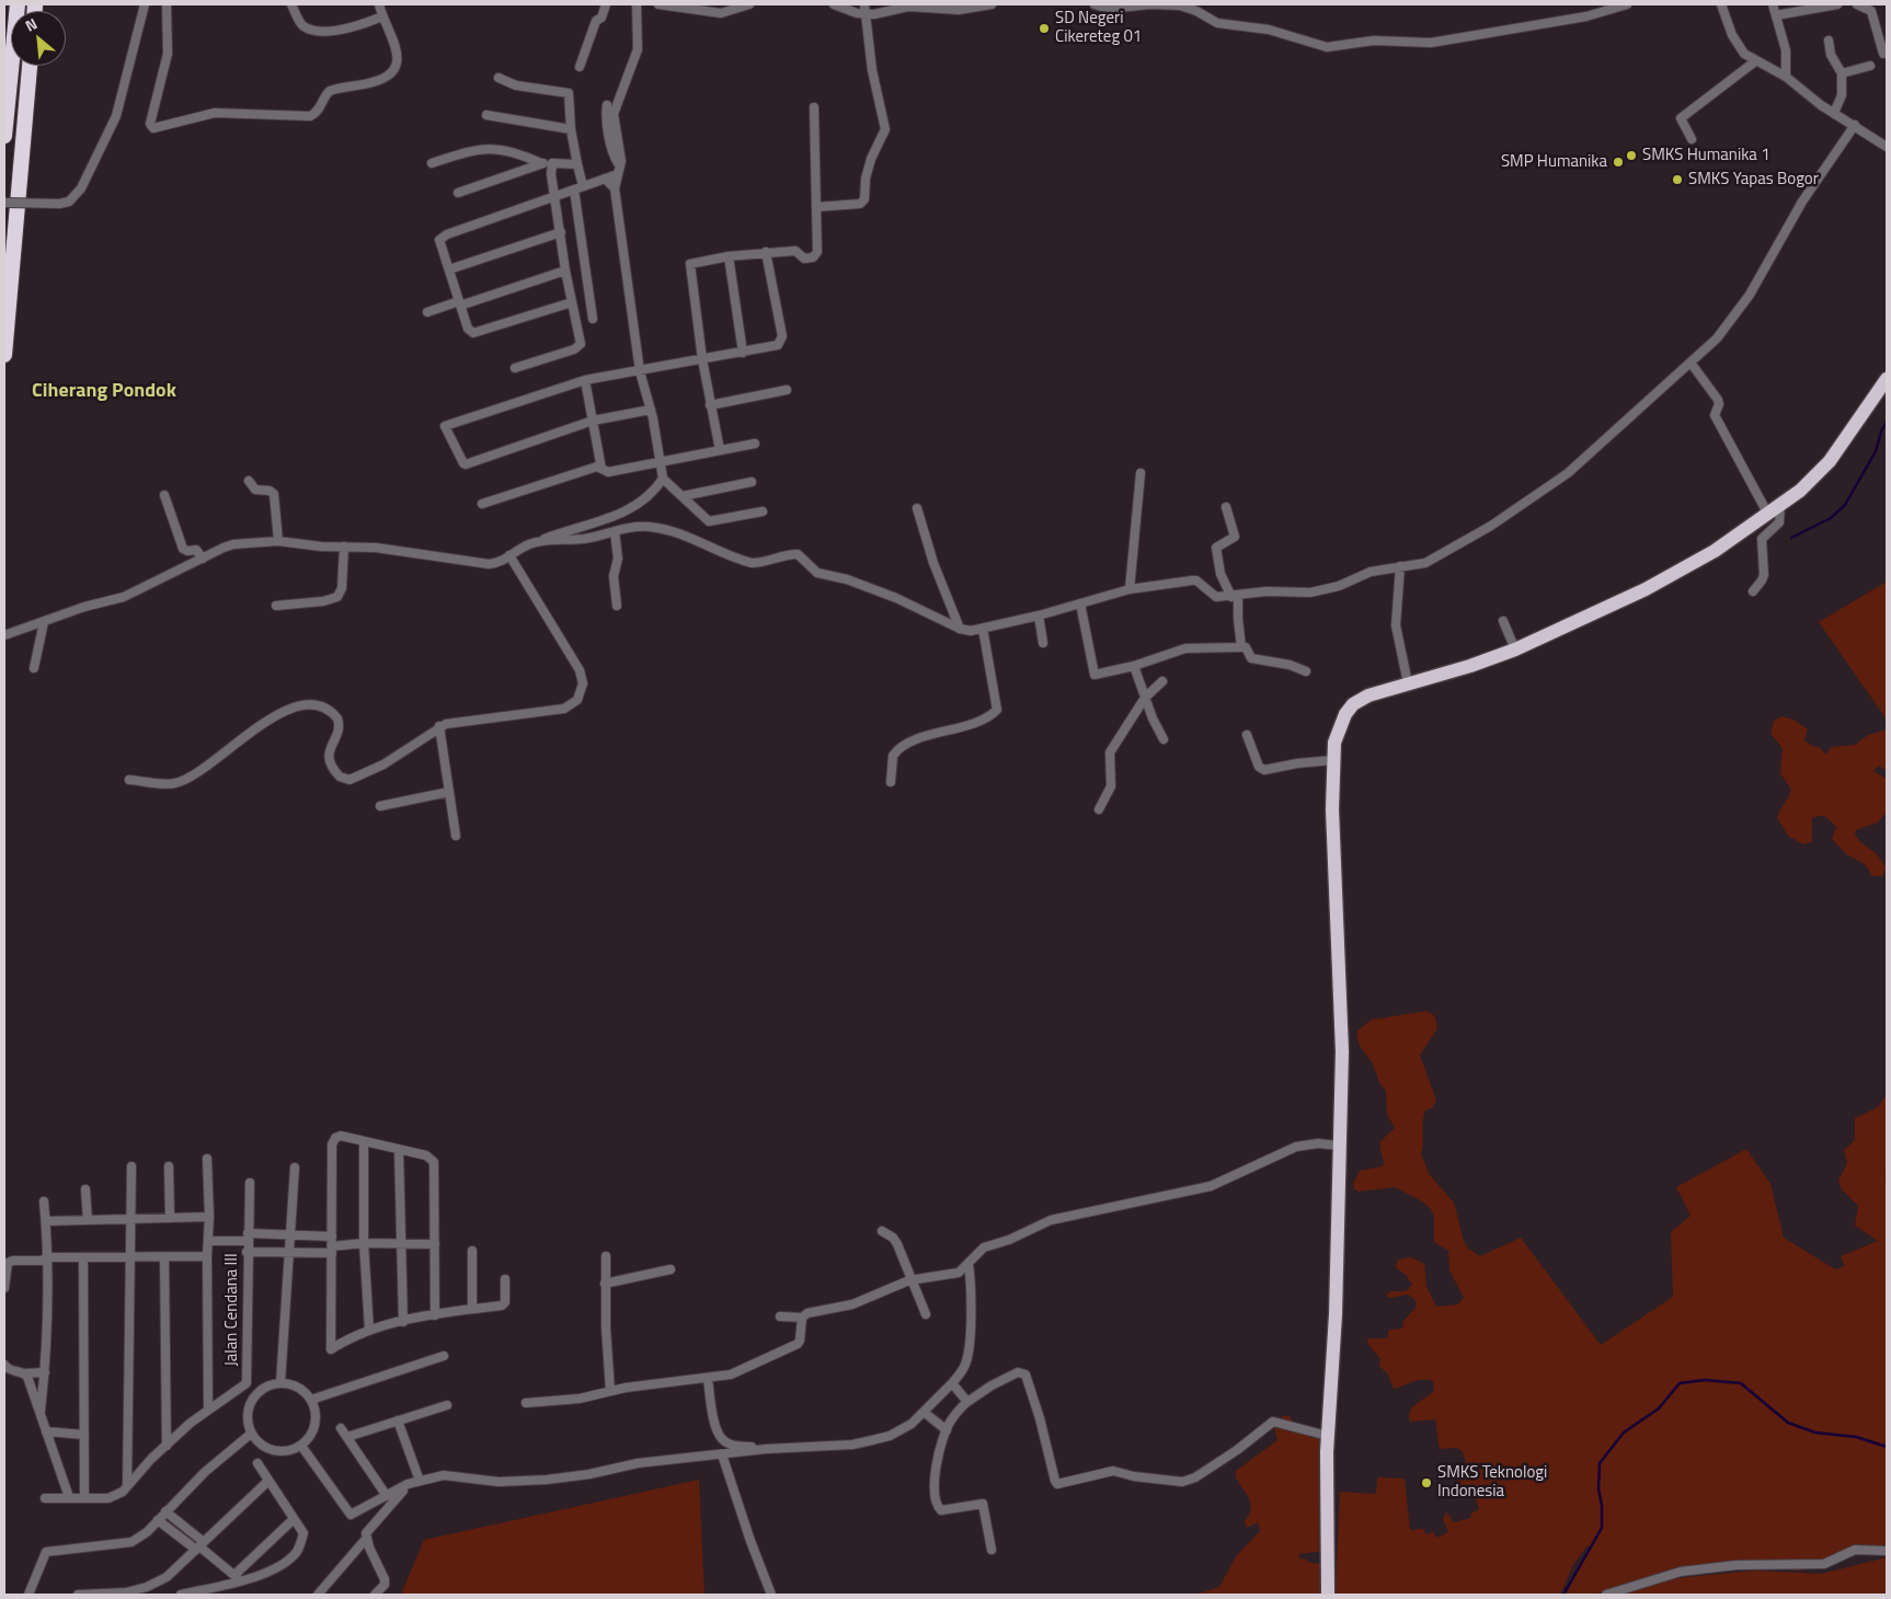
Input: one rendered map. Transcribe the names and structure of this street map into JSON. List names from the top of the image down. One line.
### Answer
{"streets":{"street":["Jalan Cendana III"]},"districts":["Ciherang Pondok"],"places":["SD Negeri Cikereteg 01","SMKS Humanika 1","SMP Humanika","SMKS Yapas Bogor","SMKS Teknologi Indonesia"],"north":"top left"}
